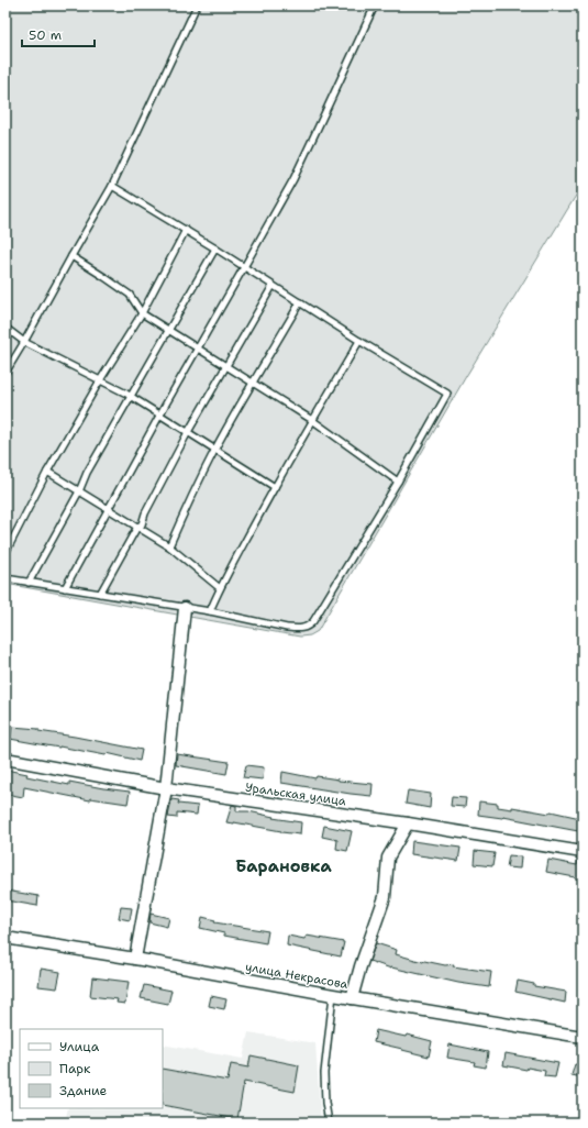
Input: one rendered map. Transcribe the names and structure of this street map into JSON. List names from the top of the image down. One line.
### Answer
{"streets":{"street":["Уральская улица","улица Некрасова"]},"districts":["Барановка"],"legend":["Улица","Парк","Здание"],"scale_bar":"50 m"}
